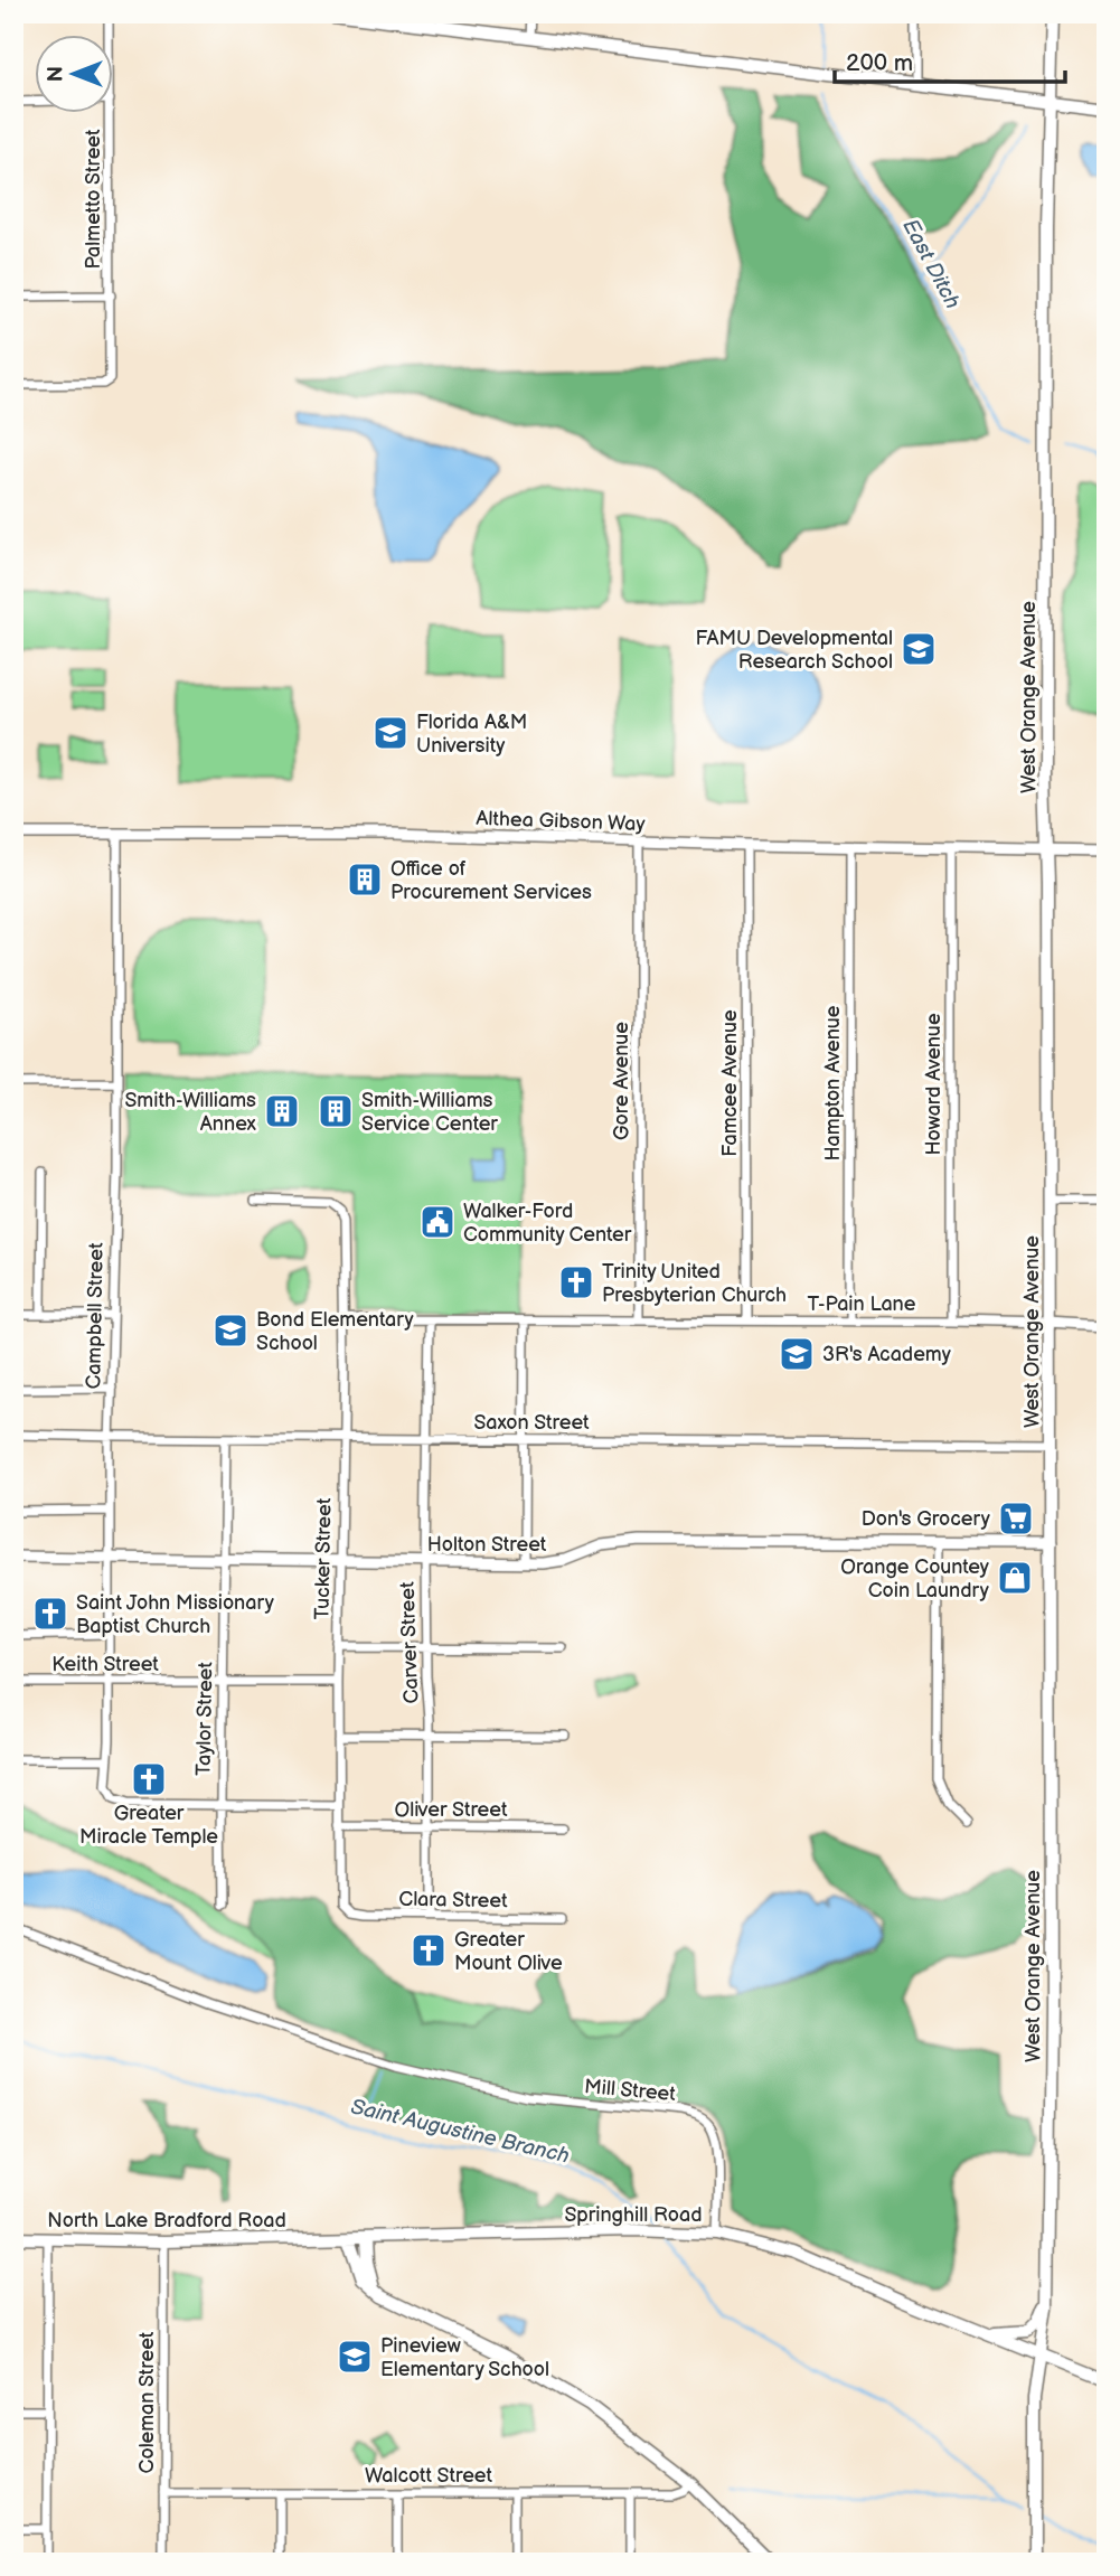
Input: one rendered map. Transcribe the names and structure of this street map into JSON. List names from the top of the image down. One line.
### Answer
{"streets":{"main road":["West Orange Avenue","Springhill Road","North Lake Bradford Road"],"street":["Palmetto Street","Althea Gibson Way","Gore Avenue","Famcee Avenue","Hampton Avenue","Howard Avenue","T-Pain Lane","Campbell Street","Saxon Street","Holton Street","Tucker Street","Carver Street","Keith Street","Taylor Street","Oliver Street","Clara Street","Mill Street","Coleman Street","Walcott Street"]},"crossings":[["West Orange Avenue","Althea Gibson Way"],["West Orange Avenue","T-Pain Lane"],["West Orange Avenue","Saxon Street"],["West Orange Avenue","Holton Street"],["West Orange Avenue","Springhill Road"],["Althea Gibson Way","Gore Avenue"],["Althea Gibson Way","Famcee Avenue"],["Althea Gibson Way","Hampton Avenue"],["Althea Gibson Way","Howard Avenue"],["Althea Gibson Way","Campbell Street"],["Gore Avenue","T-Pain Lane"],["Famcee Avenue","T-Pain Lane"],["Hampton Avenue","T-Pain Lane"],["Howard Avenue","T-Pain Lane"],["T-Pain Lane","Tucker Street"],["T-Pain Lane","Carver Street"],["Campbell Street","Saxon Street"],["Campbell Street","Holton Street"],["Campbell Street","Keith Street"],["Campbell Street","Taylor Street"],["Saxon Street","Tucker Street"],["Saxon Street","Carver Street"],["Saxon Street","Taylor Street"],["Holton Street","Tucker Street"],["Holton Street","Carver Street"],["Holton Street","Taylor Street"],["Tucker Street","Keith Street"],["Tucker Street","Oliver Street"],["Tucker Street","Clara Street"],["Carver Street","Oliver Street"],["Carver Street","Clara Street"],["Keith Street","Taylor Street"],["Mill Street","Springhill Road"],["Springhill Road","North Lake Bradford Road"],["North Lake Bradford Road","Coleman Street"],["Coleman Street","Walcott Street"]],"water":["East Ditch","Saint Augustine Branch"],"places":{"school or university":["FAMU Developmental Research School","Florida A&M University","Bond Elementary School","3R's Academy","Pineview Elementary School"],"building":["Office of Procurement Services","Smith-Williams Annex","Smith-Williams Service Center"],"public building":["Walker-Ford Community Center"],"church":["Trinity United Presbyterian Church","Saint John Missionary Baptist Church","Greater Miracle Temple","Greater Mount Olive"],"supermarket":["Don's Grocery"],"shop":["Orange Countey Coin Laundry"]},"scale_bar":"200 m","north":"left"}
